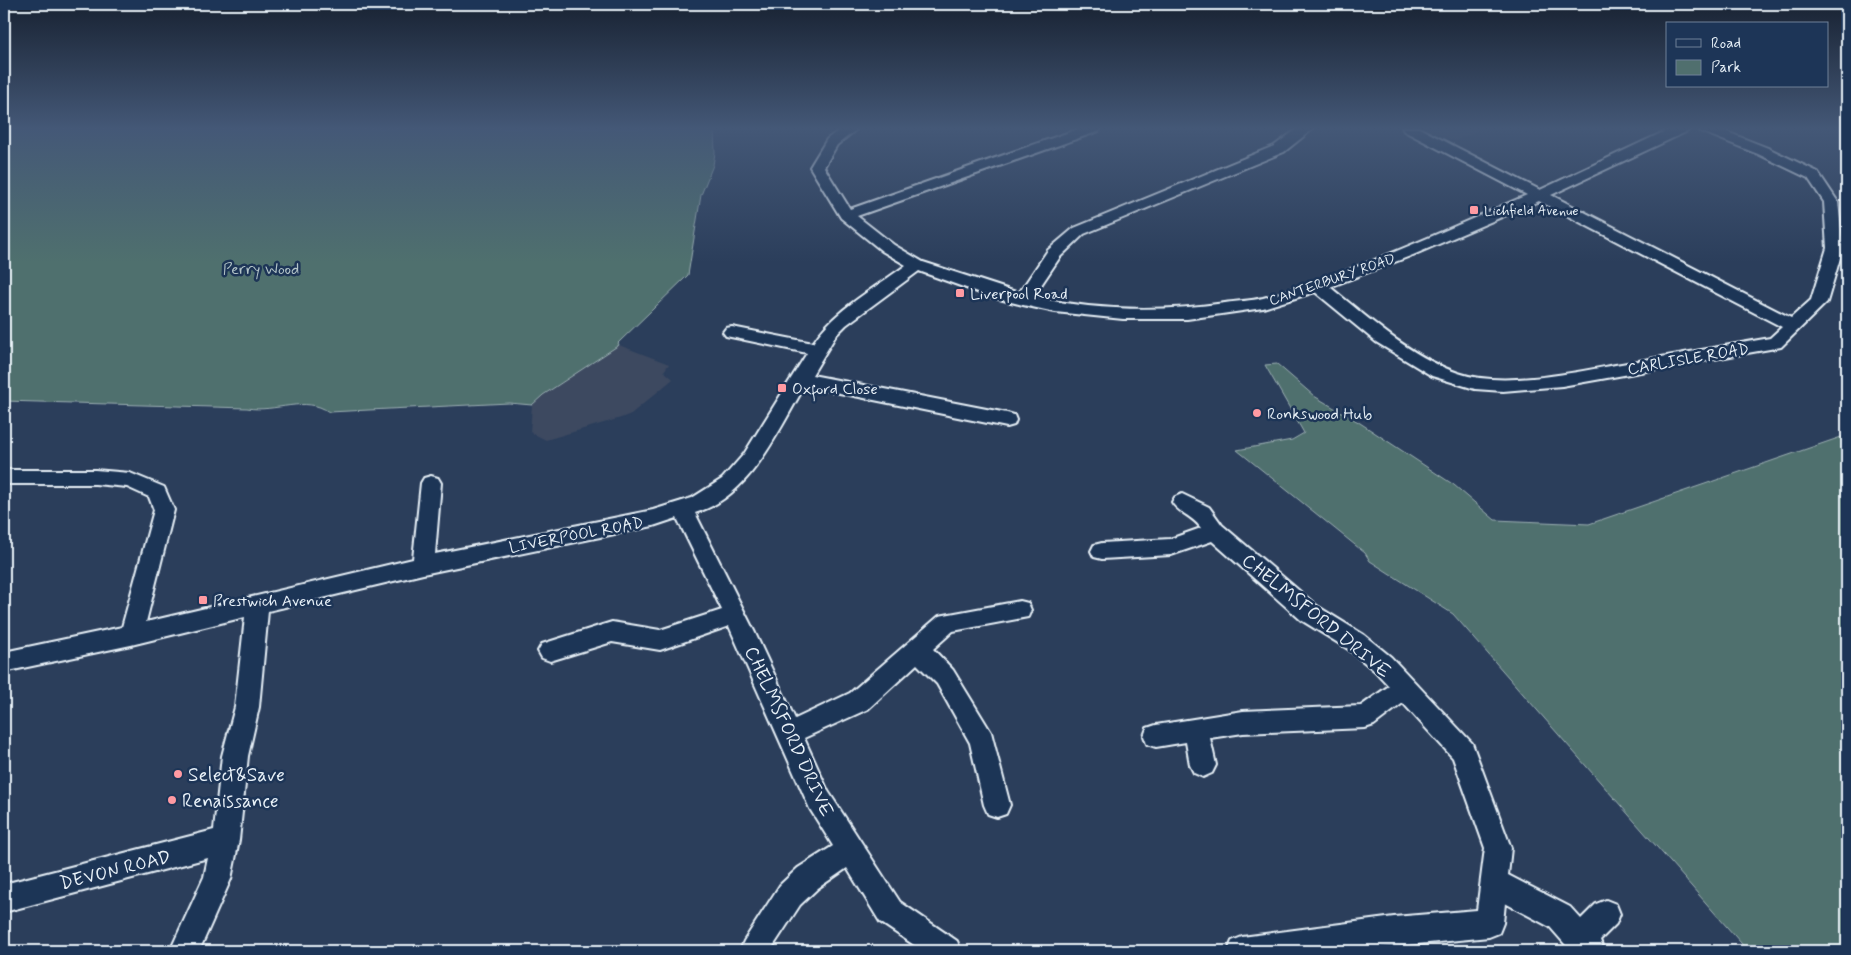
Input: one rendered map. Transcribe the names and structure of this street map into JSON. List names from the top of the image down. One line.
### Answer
{"streets":{"street":["CANTERBURY ROAD","CARLISLE ROAD","LIVERPOOL ROAD","CHELMSFORD DRIVE","DEVON ROAD"]},"crossings":[["CANTERBURY ROAD","CARLISLE ROAD"],["CANTERBURY ROAD","LIVERPOOL ROAD"],["LIVERPOOL ROAD","CHELMSFORD DRIVE"]],"parks":["Perry Wood"],"places":{"transit":["Lichfield Avenue","Liverpool Road","Oxford Close","Prestwich Avenue"],"other":["Ronkswood Hub","Select&Save","Renaissance"]},"legend":["Road","Park"]}
